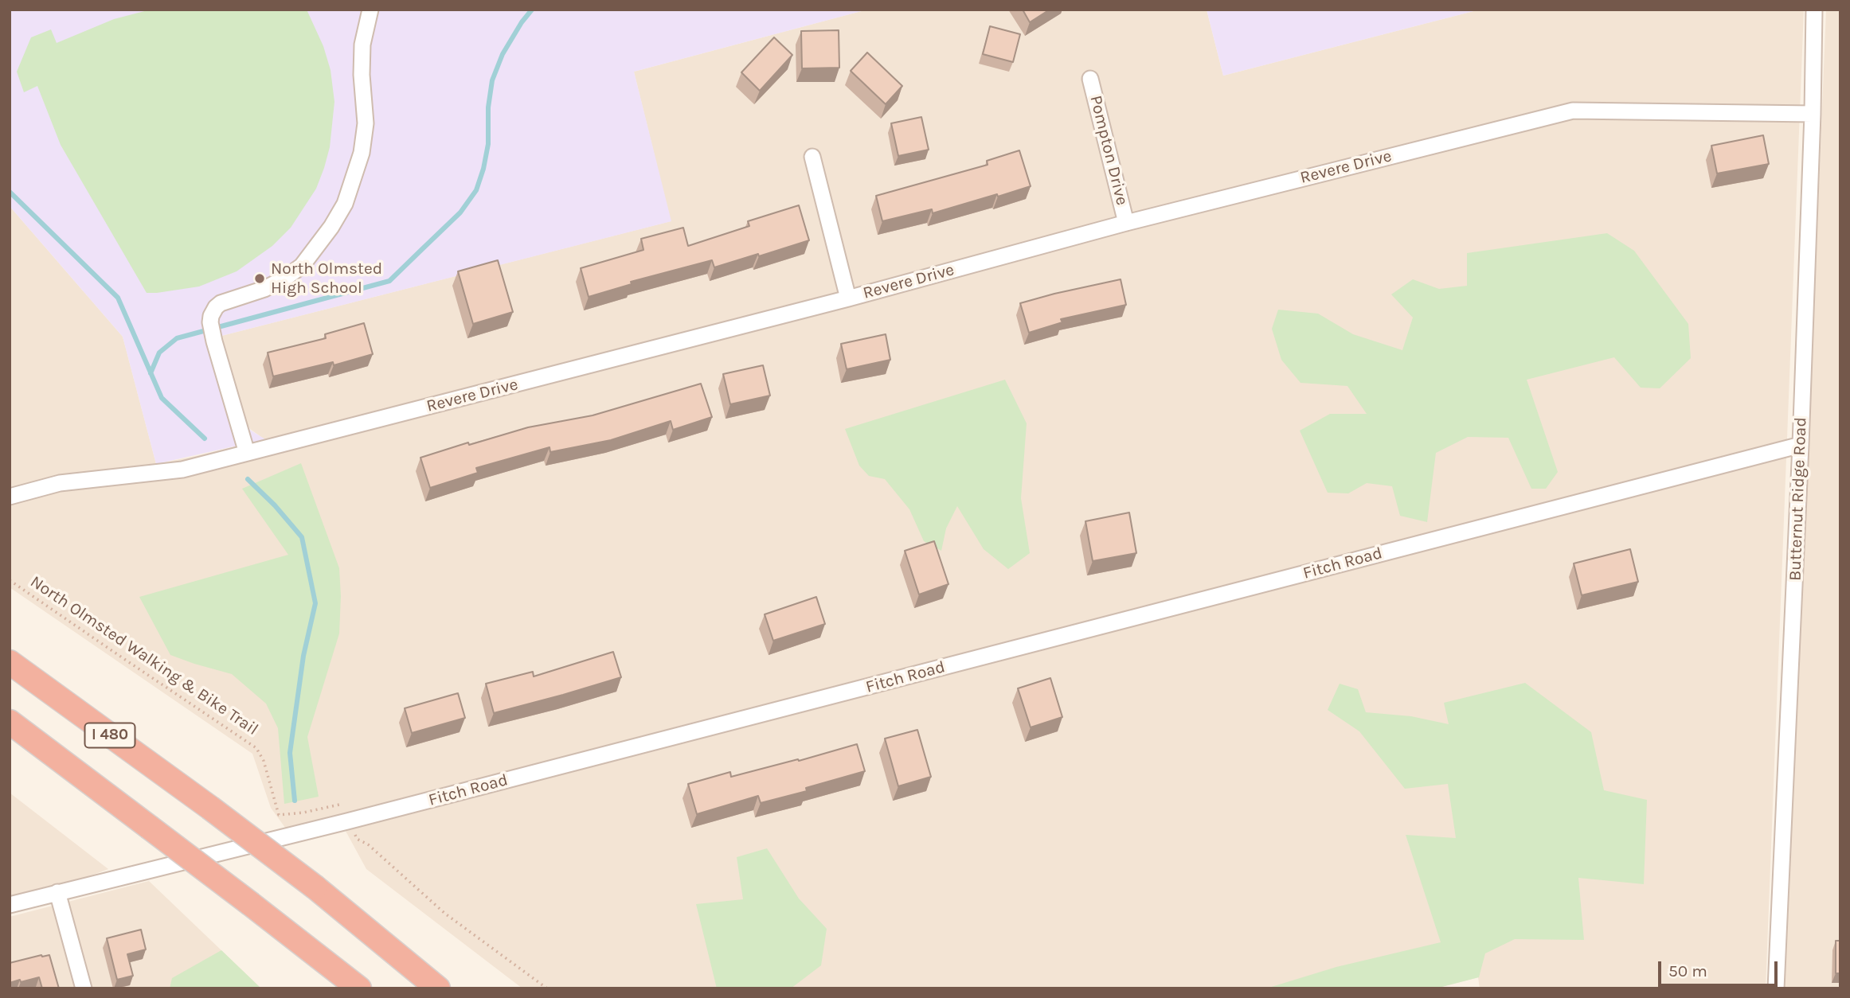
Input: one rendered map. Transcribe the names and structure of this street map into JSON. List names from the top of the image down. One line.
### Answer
{"streets":{"highway":["I 480"],"street":["Pompton Drive","Revere Drive","Butternut Ridge Road","Fitch Road"],"path":["North Olmsted Walking & Bike Trail"]},"crossings":[["Pompton Drive","Revere Drive"],["Revere Drive","Butternut Ridge Road"],["Butternut Ridge Road","Fitch Road"]],"places":["North Olmsted High School"],"scale_bar":"50 m"}
